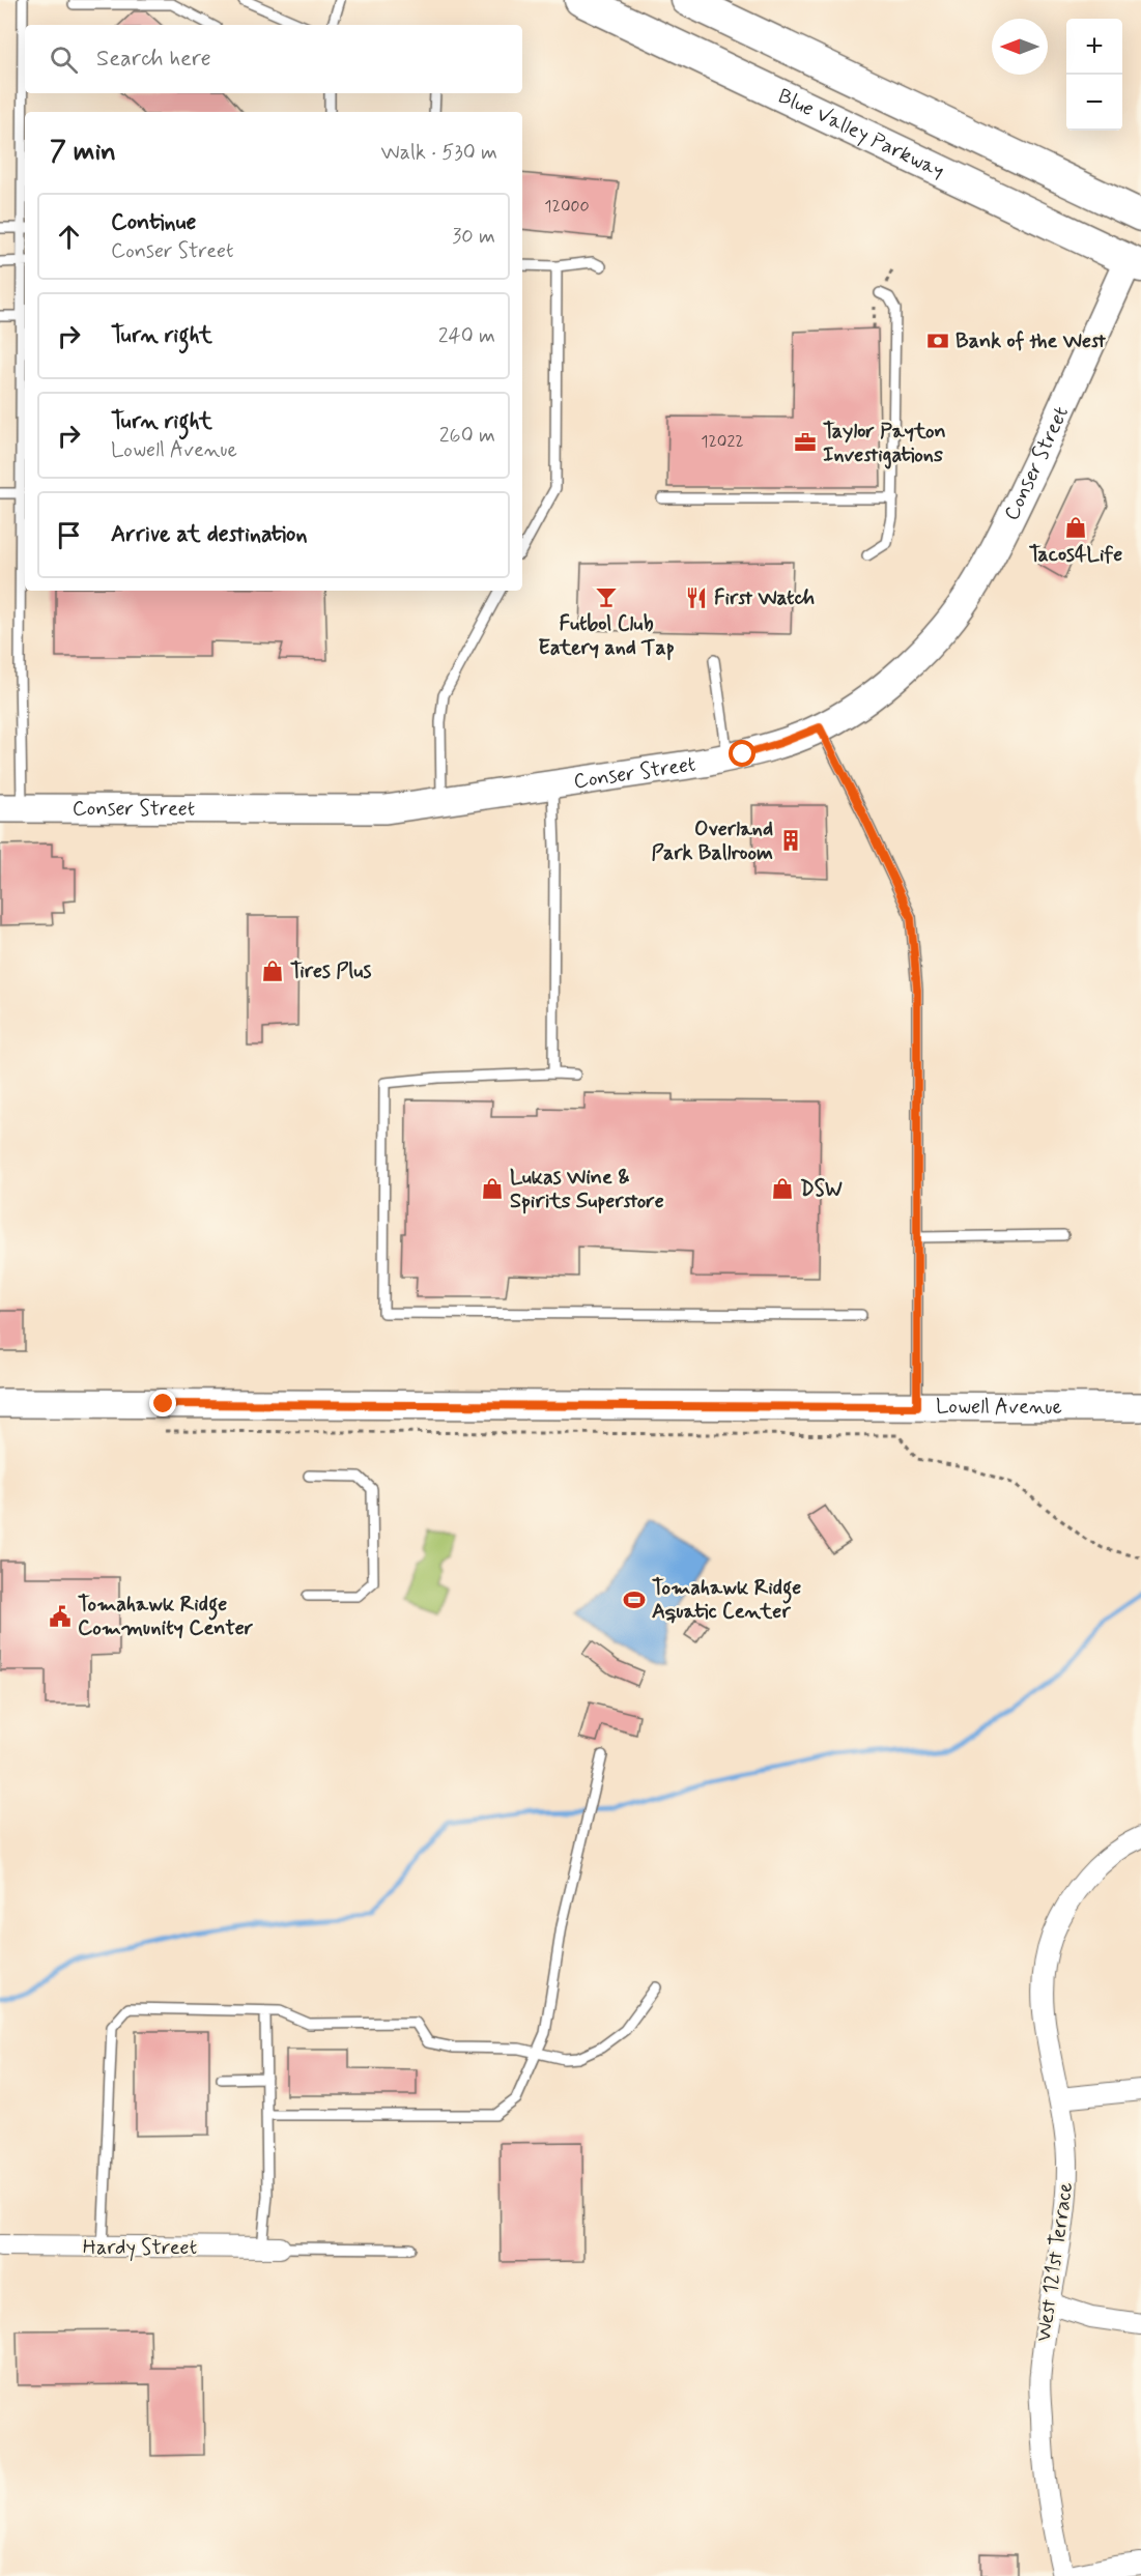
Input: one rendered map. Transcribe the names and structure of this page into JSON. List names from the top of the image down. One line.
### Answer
{"streets":{"main road":["Blue Valley Parkway"],"street":["Conser Street","Lowell Avenue","Hardy Street","West 121st Terrace"]},"crossings":[["Blue Valley Parkway","Conser Street"]],"places":{"bank":["Bank of the West"],"office":["Taylor Payton Investigations"],"shop":["Tacos4Life","Tires Plus","Lukas Wine & Spirits Superstore","DSW"],"bar":["Futbol Club Eatery and Tap"],"restaurant":["First Watch"],"building":["Overland Park Ballroom"],"sports":["Tomahawk Ridge Aquatic Center"],"public building":["Tomahawk Ridge Community Center"]},"house_numbers":["12000","12022"],"north":"left","page":{"map_buttons":["+","−"],"search":"Search here","heading":["7 min","Walk · 530 m"],"list":[["Continue","Conser Street","30 m"],["Turn right","240 m"],["Turn right","Lowell Avenue","260 m"],"Arrive at destination"]}}
